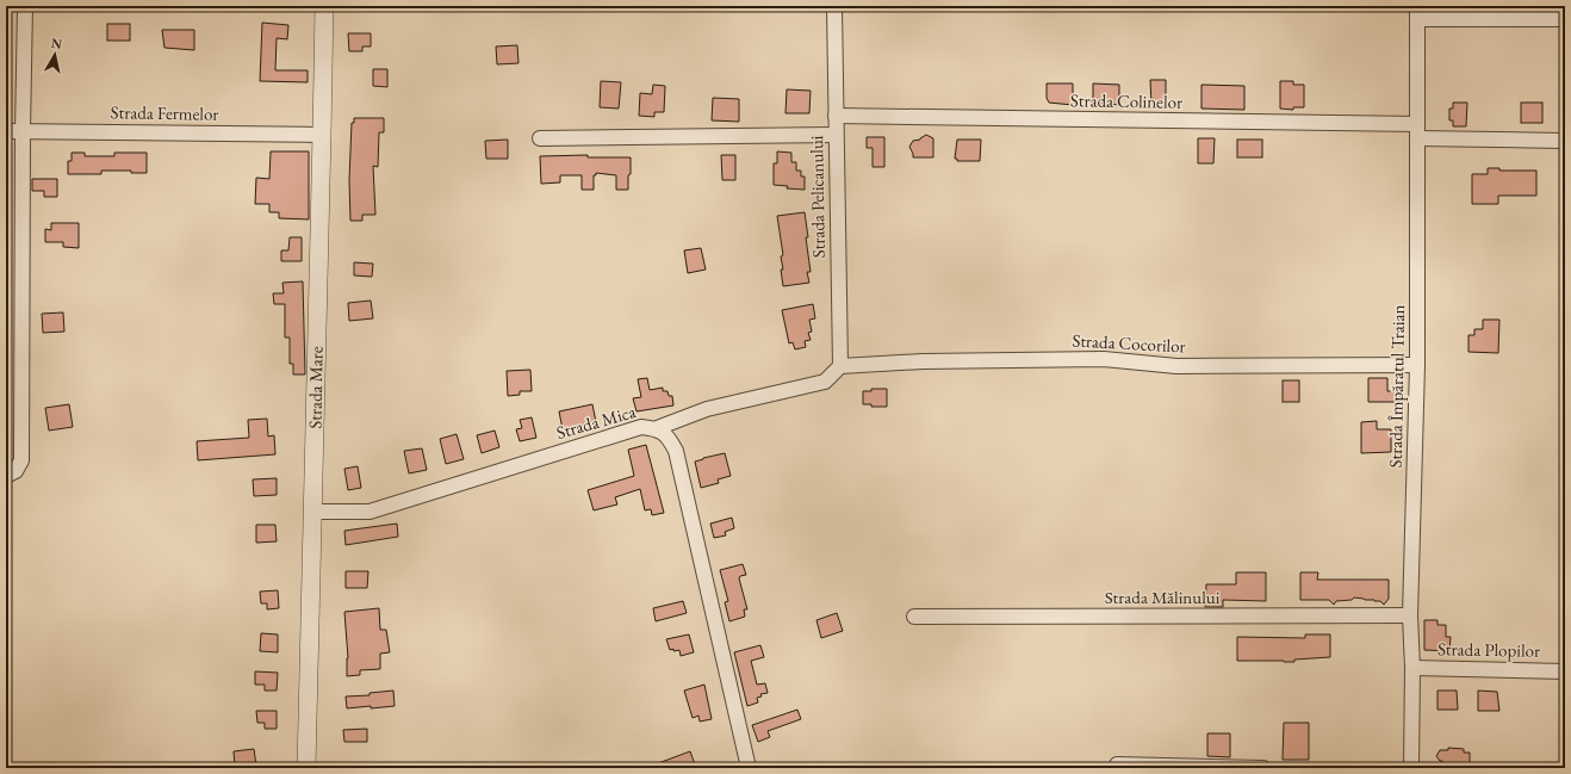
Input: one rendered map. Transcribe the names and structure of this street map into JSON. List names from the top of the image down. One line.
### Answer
{"streets":{"street":["Strada Colinelor","Strada Fermelor","Strada Pelicanului","Strada Cocorilor","Strada Împăratul Traian","Strada Mare","Strada Mica","Strada Mălinului","Strada Plopilor"]},"crossings":[["Strada Colinelor","Strada Pelicanului"],["Strada Colinelor","Strada Împăratul Traian"],["Strada Fermelor","Strada Mare"],["Strada Pelicanului","Strada Cocorilor"],["Strada Cocorilor","Strada Împăratul Traian"],["Strada Împăratul Traian","Strada Mălinului"],["Strada Împăratul Traian","Strada Plopilor"],["Strada Mare","Strada Mica"]],"north":"top"}
